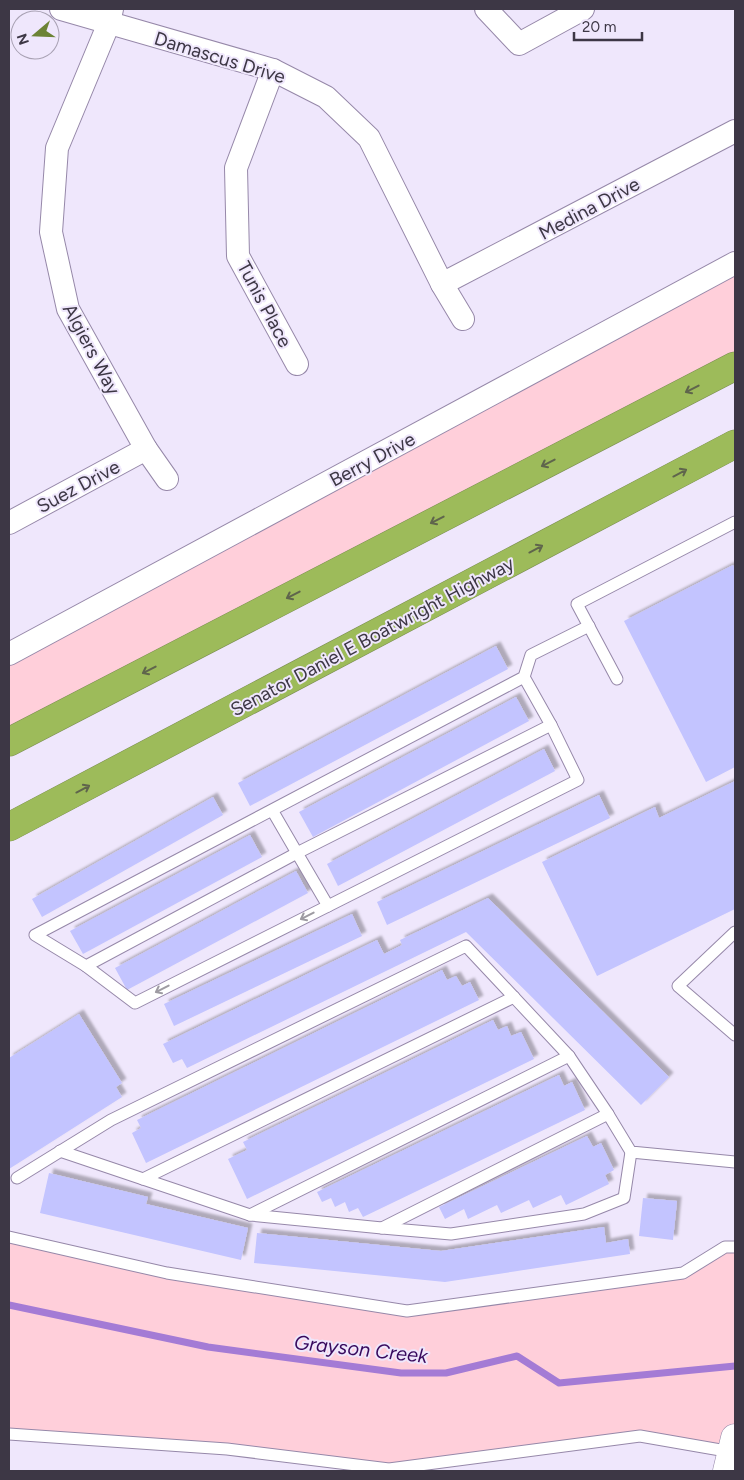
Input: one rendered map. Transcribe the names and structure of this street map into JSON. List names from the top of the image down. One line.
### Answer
{"streets":{"highway":["Senator Daniel E Boatwright Highway"],"street":["Damascus Drive","Medina Drive","Tunis Place","Algiers Way","Berry Drive","Suez Drive"]},"crossings":[["Damascus Drive","Medina Drive"],["Damascus Drive","Tunis Place"],["Damascus Drive","Algiers Way"],["Algiers Way","Suez Drive"]],"water":["Grayson Creek"],"scale_bar":"20 m","north":"left"}
